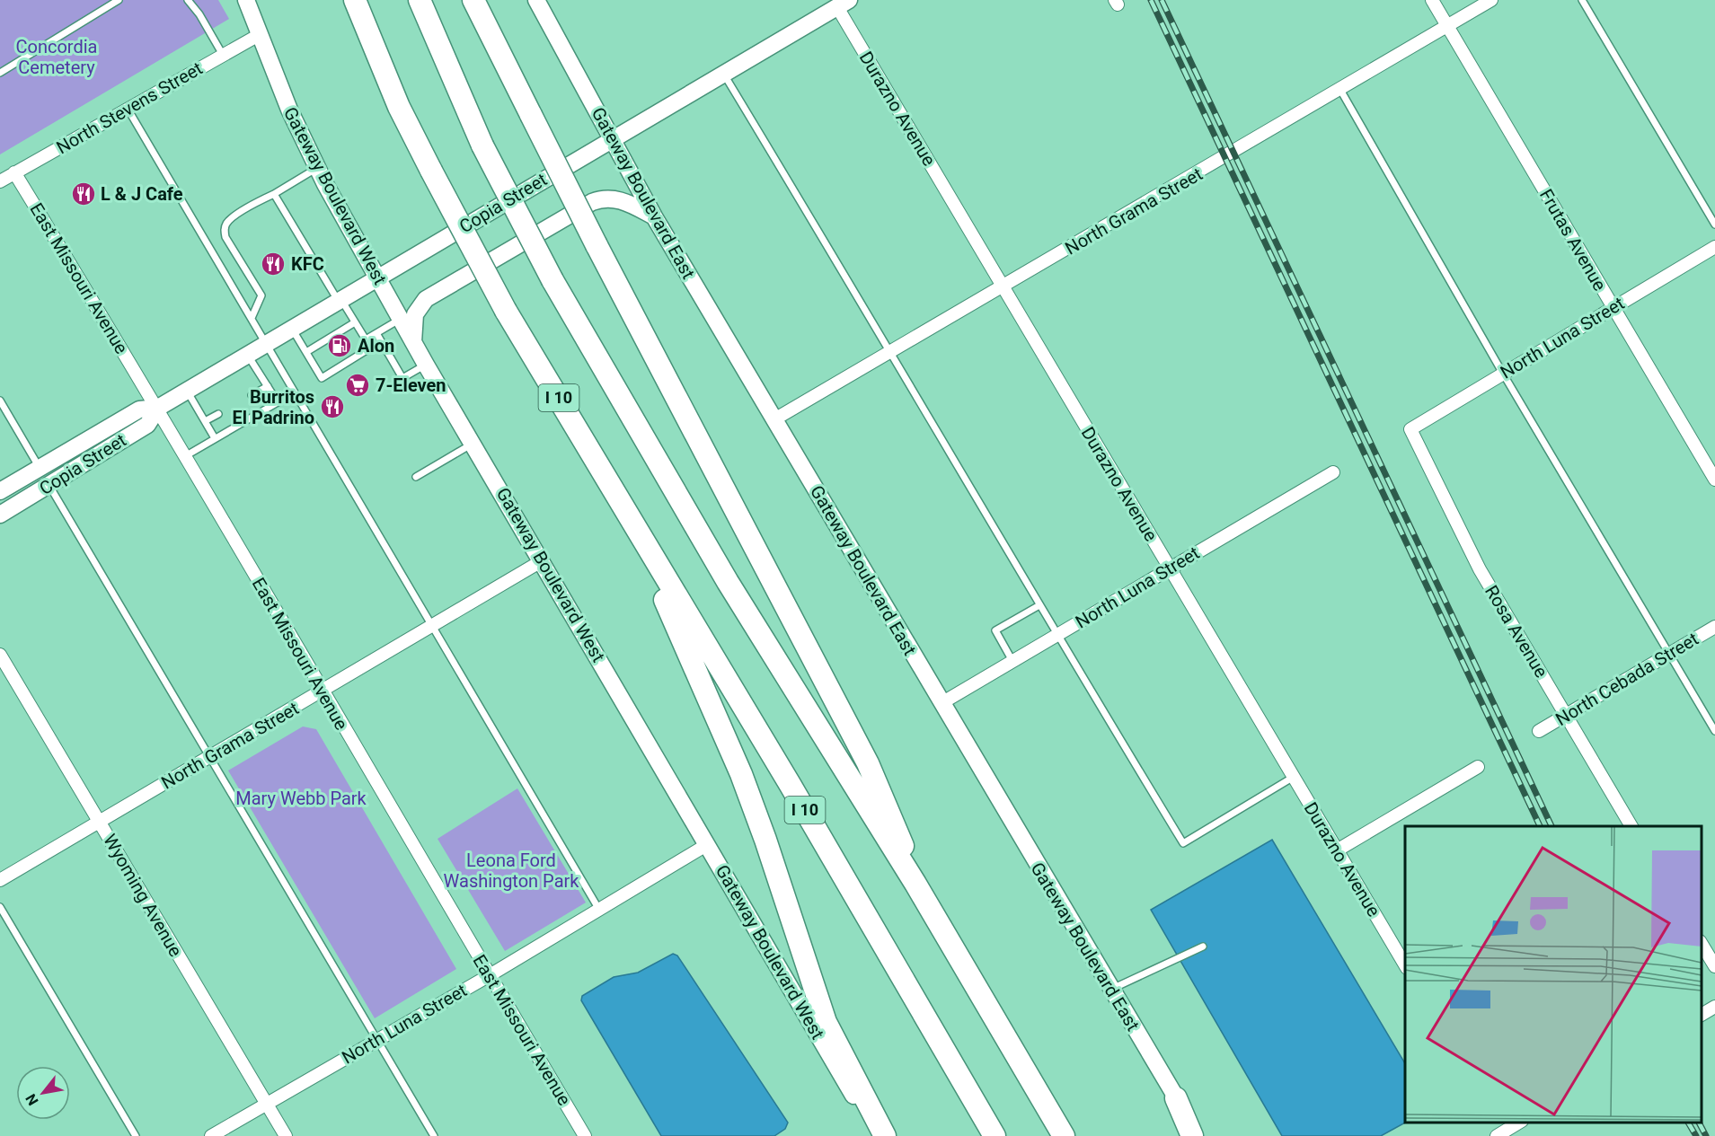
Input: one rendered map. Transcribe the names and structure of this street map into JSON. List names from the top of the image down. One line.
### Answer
{"streets":{"highway":["I 10"],"main road":["Gateway Boulevard East","Gateway Boulevard West","Copia Street"],"street":["North Stevens Street","Durazno Avenue","North Grama Street","Frutas Avenue","East Missouri Avenue","North Luna Street","Rosa Avenue","North Cebada Street","Wyoming Avenue"]},"crossings":[["North Stevens Street","Gateway Boulevard West"],["North Stevens Street","East Missouri Avenue"],["Durazno Avenue","Copia Street"],["Durazno Avenue","North Grama Street"],["Durazno Avenue","North Luna Street"],["Gateway Boulevard East","Copia Street"],["Gateway Boulevard East","North Grama Street"],["Gateway Boulevard East","North Luna Street"],["Gateway Boulevard West","Copia Street"],["Gateway Boulevard West","North Grama Street"],["Gateway Boulevard West","North Luna Street"],["Copia Street","East Missouri Avenue"],["North Grama Street","Frutas Avenue"],["North Grama Street","East Missouri Avenue"],["North Grama Street","Wyoming Avenue"],["Frutas Avenue","North Luna Street"],["East Missouri Avenue","North Luna Street"],["North Luna Street","Rosa Avenue"],["North Luna Street","Wyoming Avenue"],["Rosa Avenue","North Cebada Street"]],"parks":["Concordia Cemetery","Mary Webb Park","Leona Ford Washington Park"],"places":{"restaurant":["L & J Cafe","KFC","Burritos El Padrino"],"fuel station":["Alon"],"supermarket":["7-Eleven"]},"north":"bottom left"}
